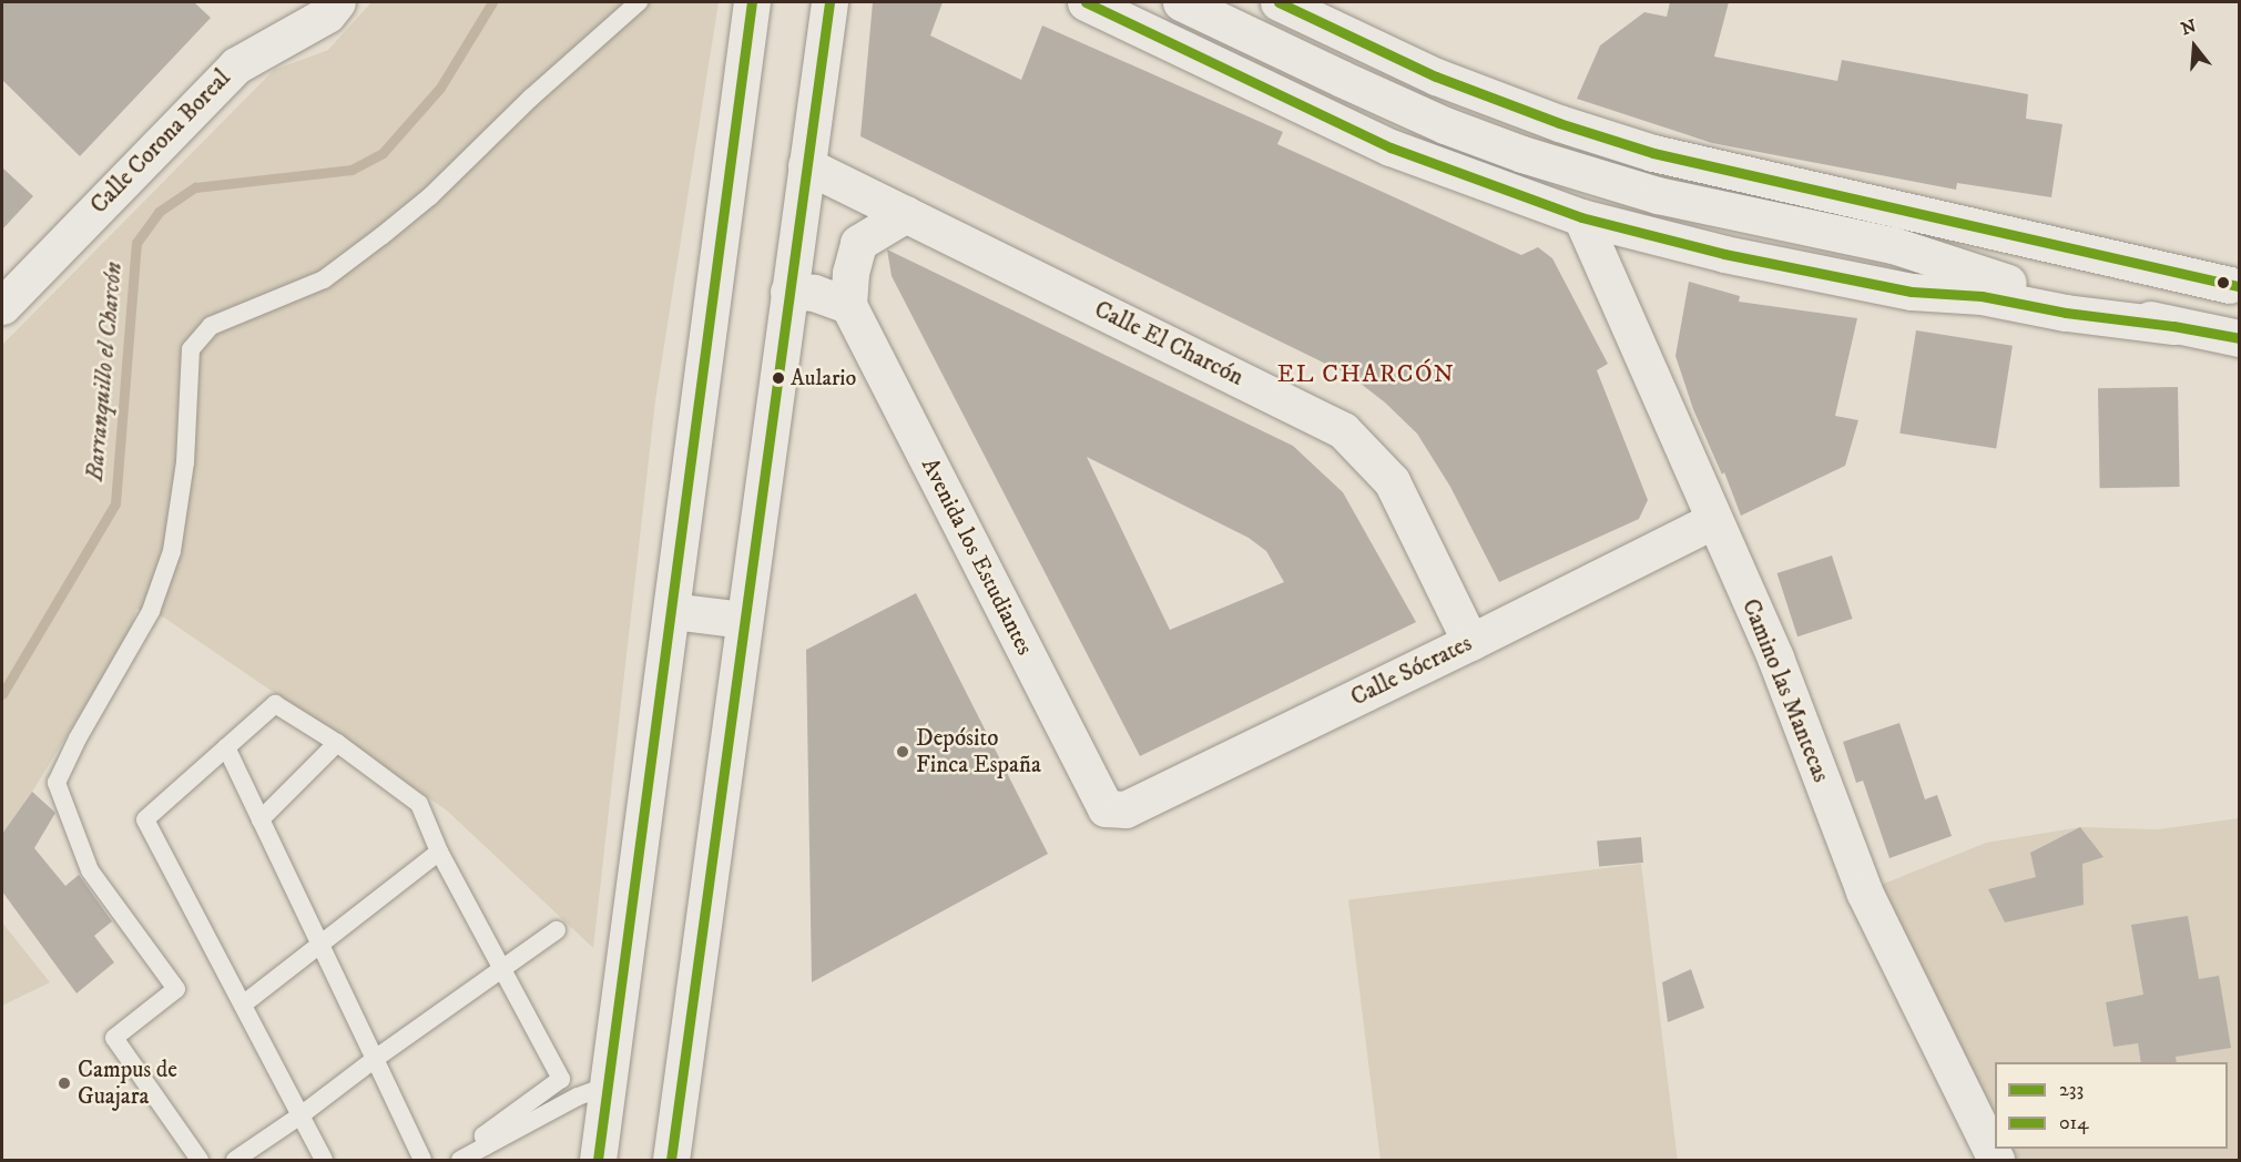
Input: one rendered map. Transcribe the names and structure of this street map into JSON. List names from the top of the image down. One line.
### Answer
{"streets":{"street":["Calle Corona Boreal","Calle El Charcón","Avenida los Estudiantes","Calle Sócrates","Camino las Mantecas"]},"crossings":[["Calle El Charcón","Calle Sócrates"],["Avenida los Estudiantes","Calle Sócrates"],["Calle Sócrates","Camino las Mantecas"]],"districts":["EL CHARCÓN"],"water":["Barranquillo el Charcón"],"places":["Aulario","Depósito Finca España","Campus de Guajara"],"lines":["transit line 233","transit line 014"],"legend":["233","014"],"north":"top"}
